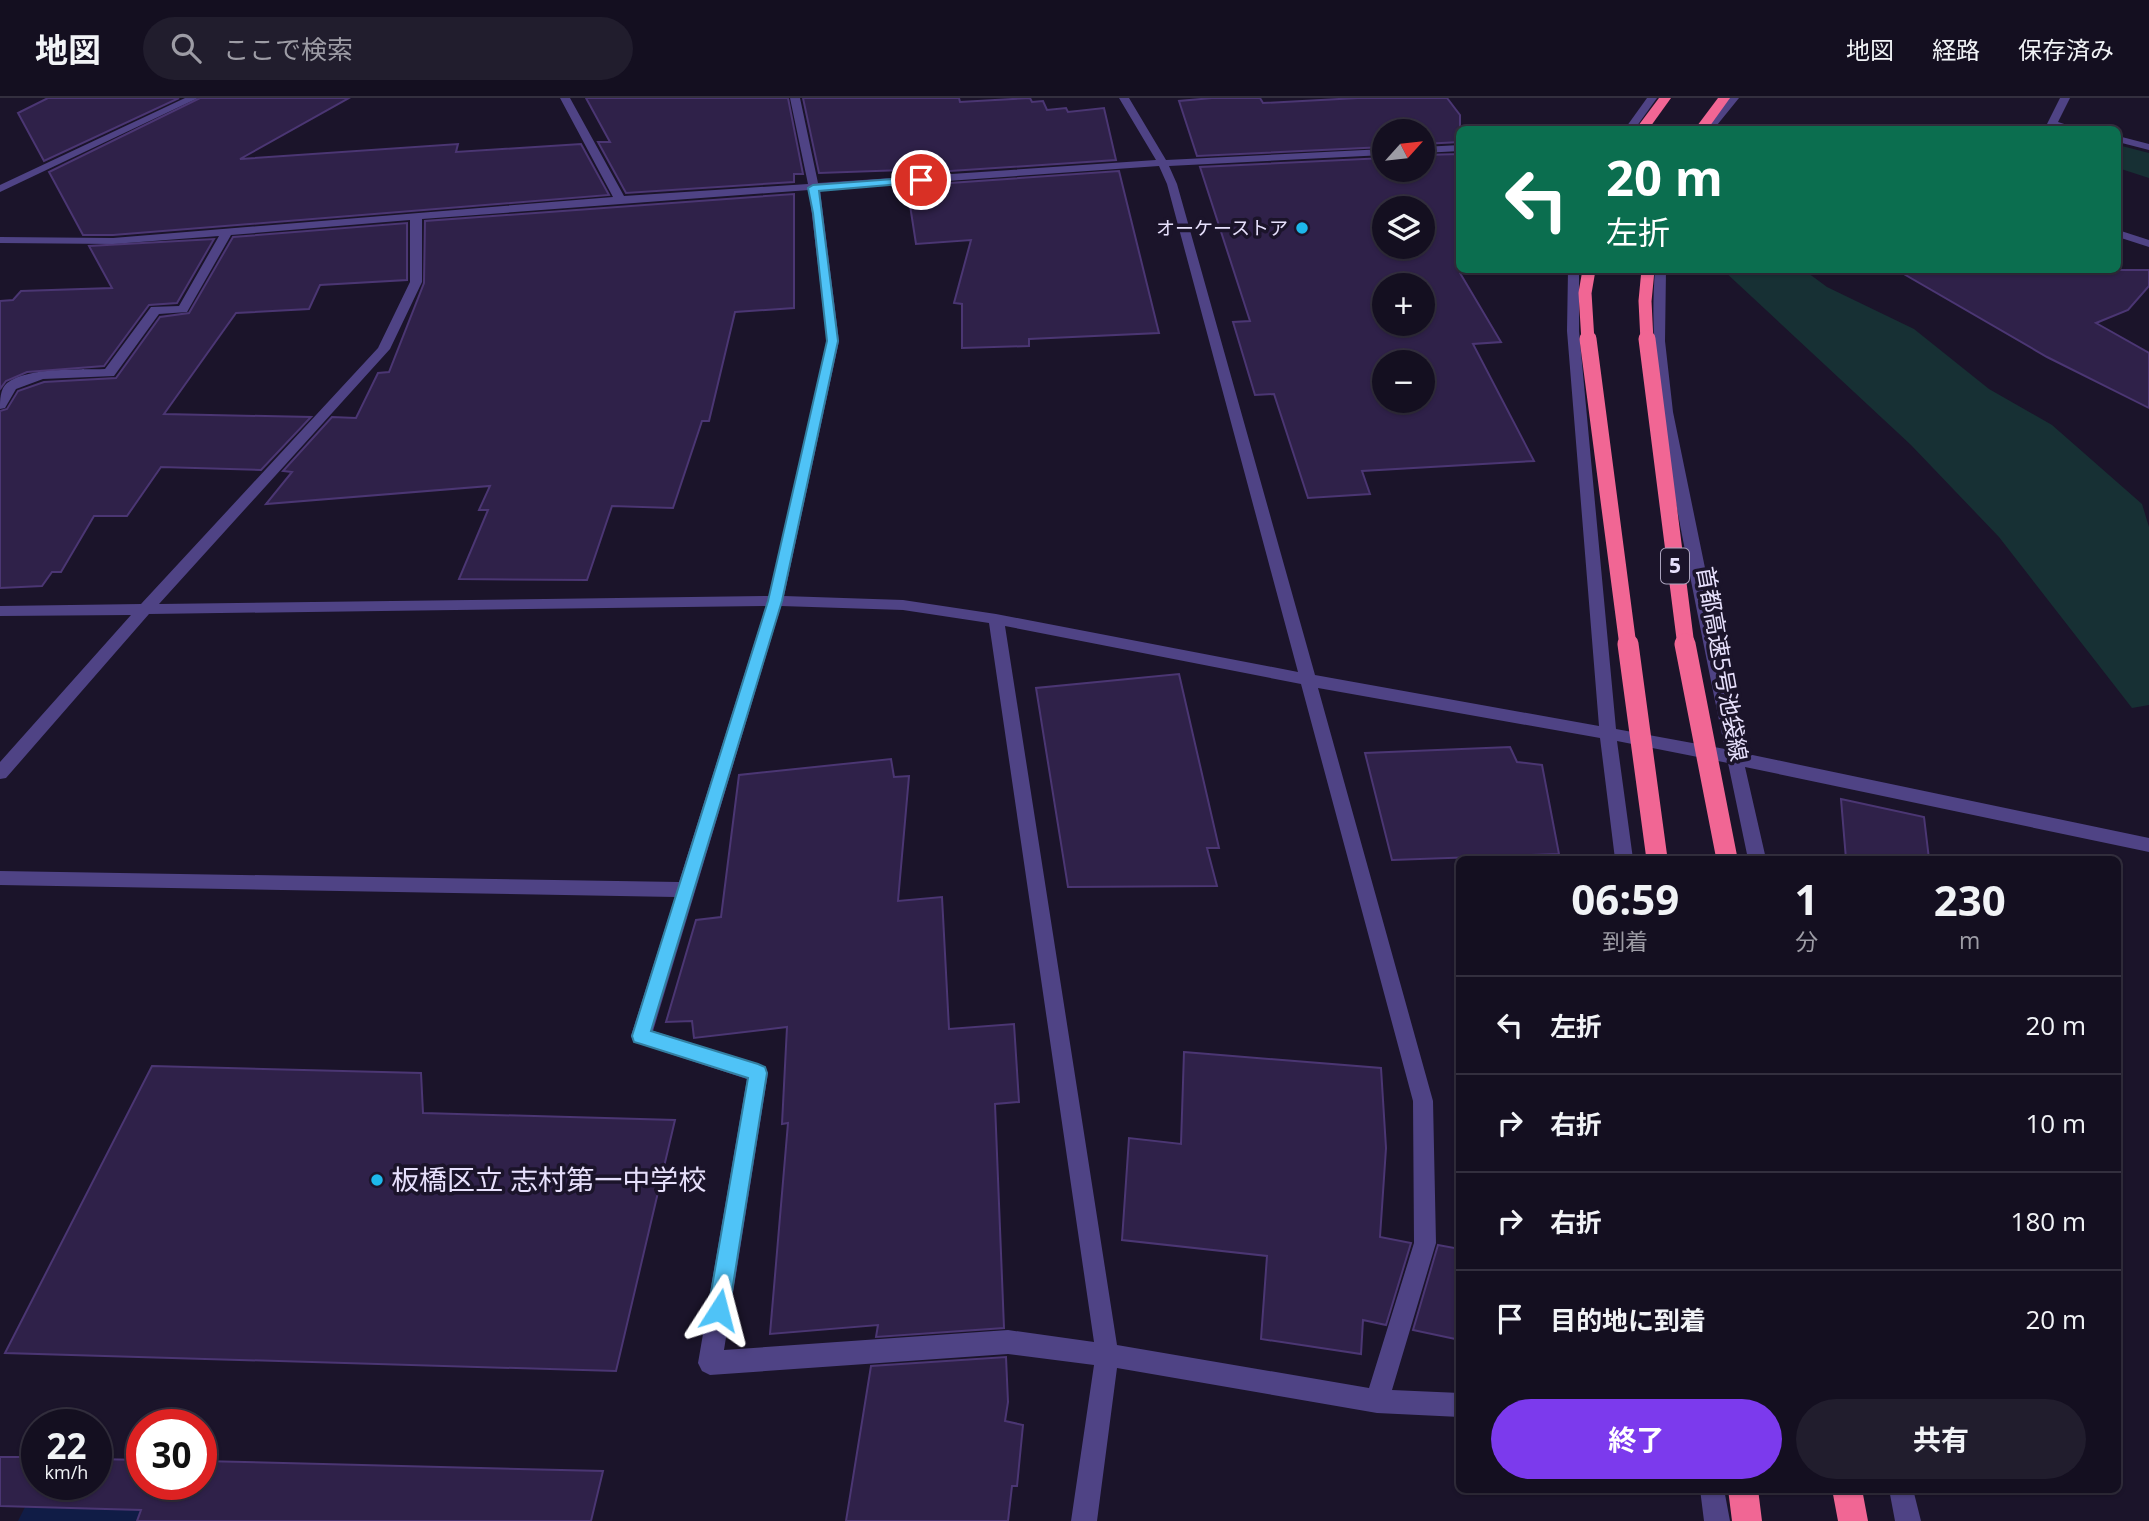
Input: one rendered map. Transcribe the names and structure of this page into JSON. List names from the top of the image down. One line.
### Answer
{"streets":{"highway":["5","首都高速5号池袋線"]},"places":["オーケーストア","板橋区立 志村第一中学校"],"north":"top right","page":{"header":"地図","search":"ここで検索","nav":["地図","経路","保存済み"],"map_buttons":["+","−"],"turn":["20 m","左折"],"eta":["06:59","到着","1","分","230","m"],"list":[{"name":"左折","value":"20 m"},{"name":"右折","value":"10 m"},{"name":"右折","value":"180 m"},{"name":"目的地に到着","value":"20 m"}],"buttons":["終了","共有"],"speed":"22 km/h","limit":"30"}}
